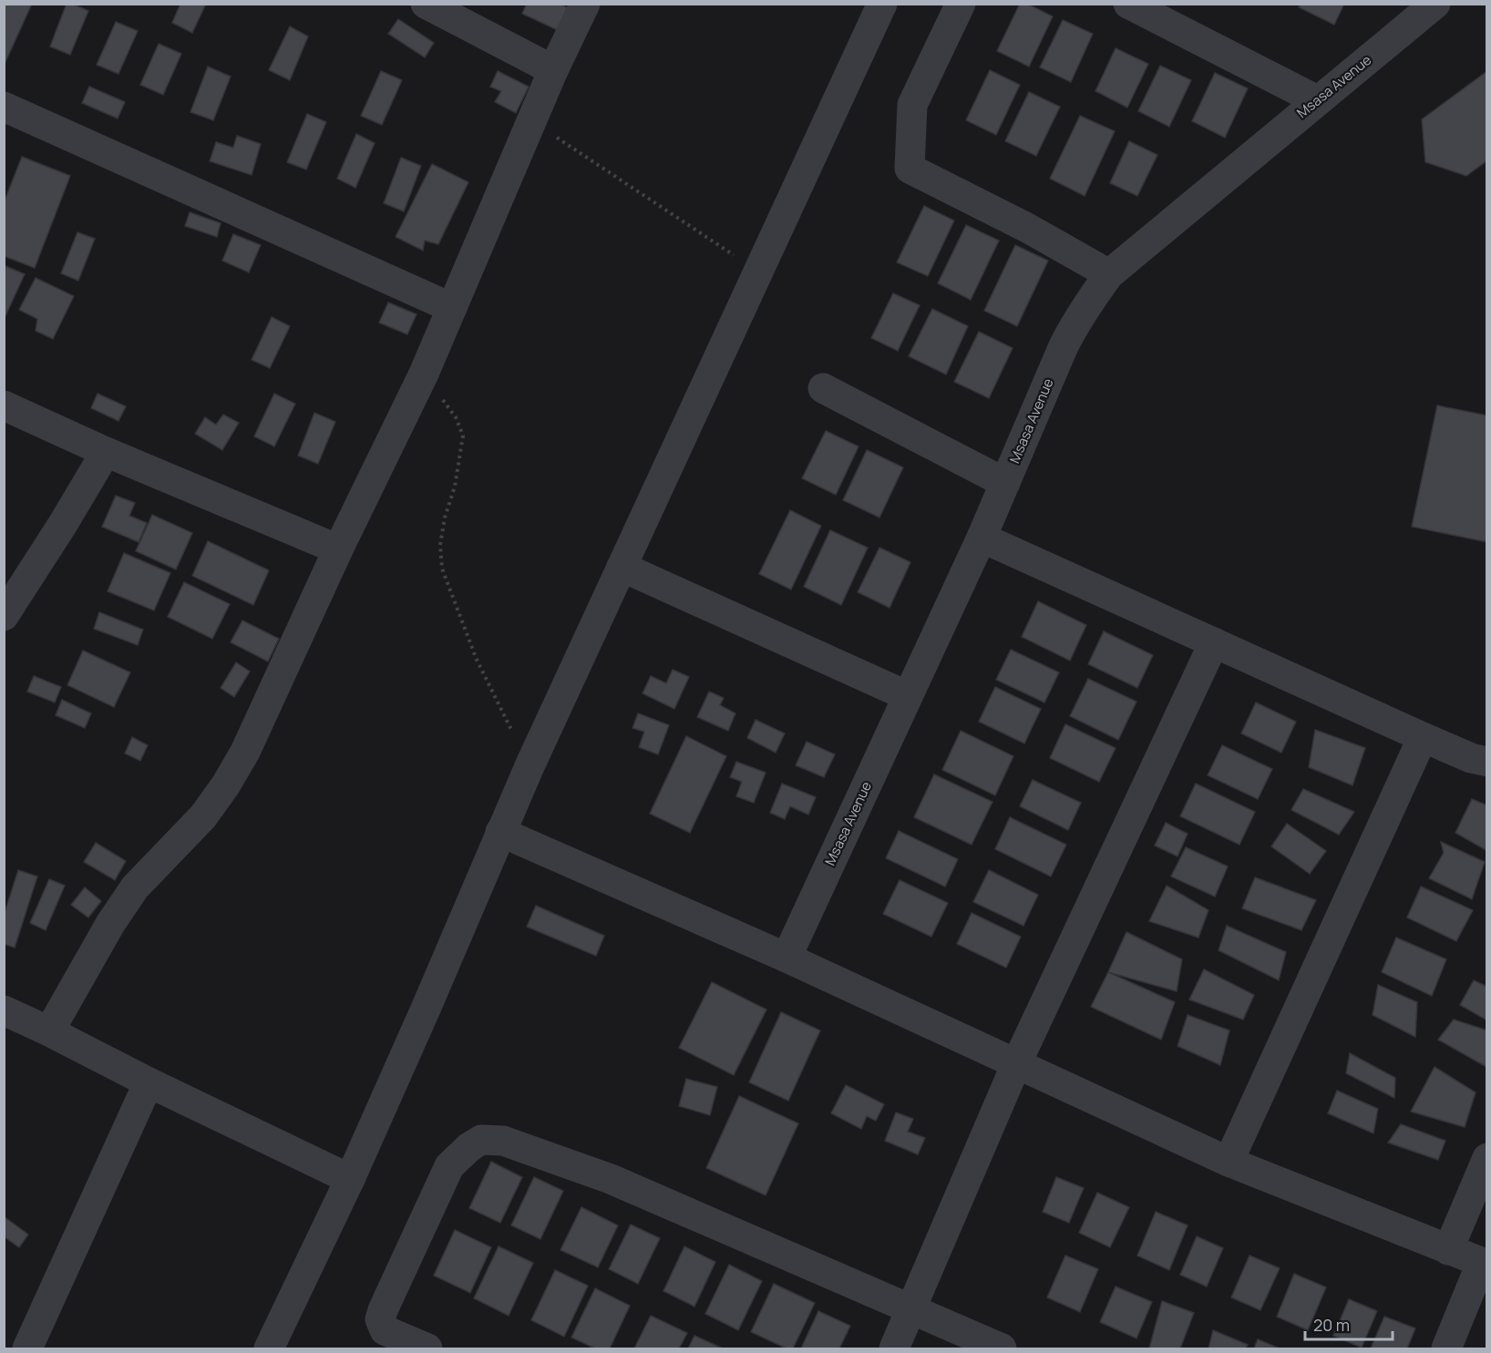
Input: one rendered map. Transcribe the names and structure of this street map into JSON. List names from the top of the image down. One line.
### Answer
{"streets":{"street":["Msasa Avenue"]},"scale_bar":"20 m"}
